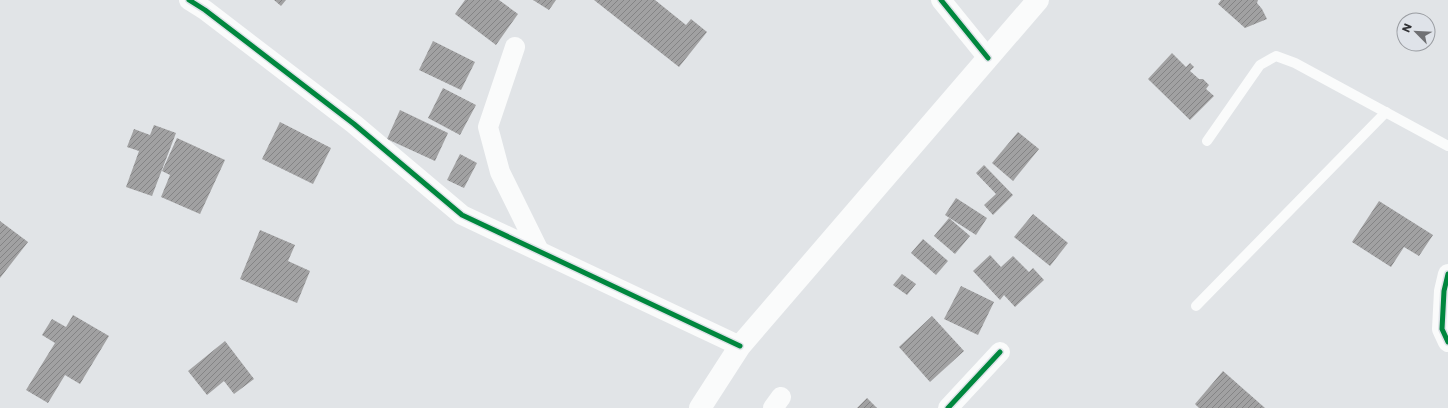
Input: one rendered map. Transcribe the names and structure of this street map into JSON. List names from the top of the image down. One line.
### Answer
{"north":"top left"}
